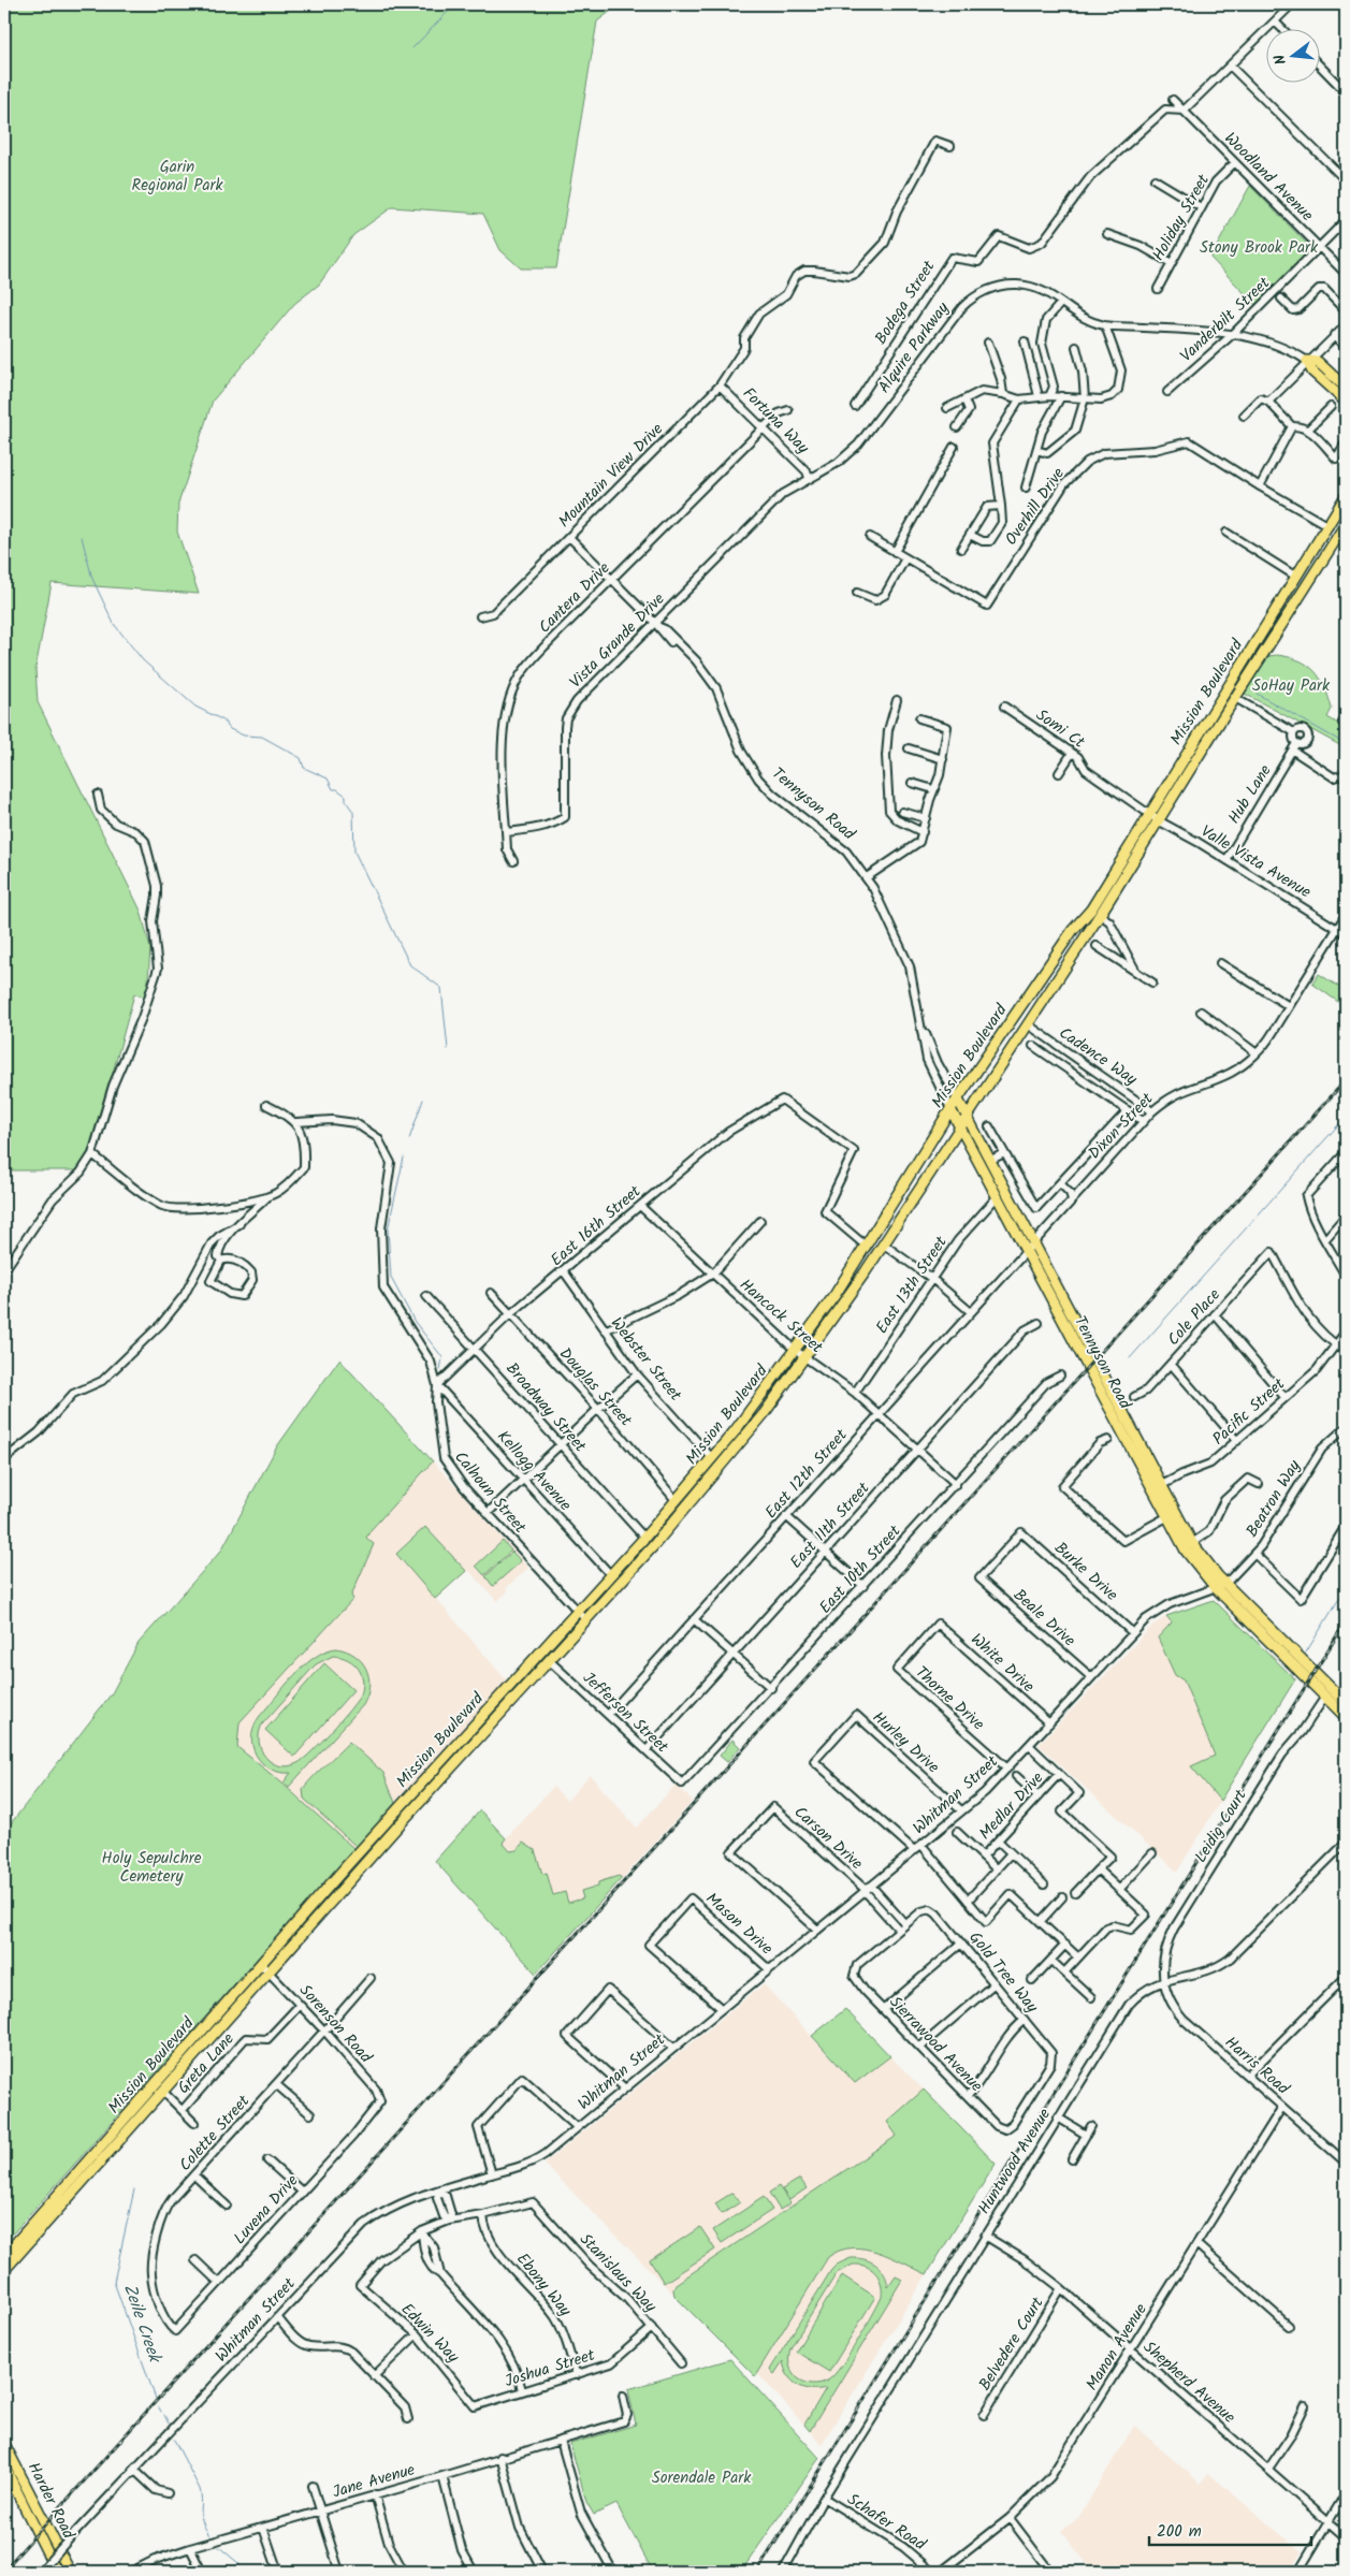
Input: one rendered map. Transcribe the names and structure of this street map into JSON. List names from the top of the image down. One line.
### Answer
{"streets":{"main road":["Alquire Parkway","Mission Boulevard","Tennyson Road","Harder Road"],"street":["Woodland Avenue","Holiday Street","Bodega Street","Vanderbilt Street","Fortuna Way","Mountain View Drive","Overhill Drive","Cantera Drive","Vista Grande Drive","Somi Ct","Hub Lane","Valle Vista Avenue","Cadence Way","Dixon Street","East 16th Street","East 13th Street","Hancock Street","Cole Place","Webster Street","Douglas Street","Broadway Street","Pacific Street","Kellogg Avenue","East 12th Street","Calhoun Street","Beatron Way","East 11th Street","East 10th Street","Burke Drive","Beale Drive","White Drive","Thorne Drive","Jefferson Street","Hurley Drive","Whitman Street","Medlar Drive","Leidig Court","Carson Drive","Mason Drive","Gold Tree Way","Sorenson Road","Sierrawood Avenue","Greta Lane","Harris Road","Colette Street","Huntwood Avenue","Luvena Drive","Stanislaus Way","Ebony Way","Edwin Way","Belvedere Court","Manon Avenue","Joshua Street","Shepherd Avenue","Jane Avenue","Schafer Road"]},"crossings":[["Woodland Avenue","Holiday Street"],["Woodland Avenue","Bodega Street"],["Woodland Avenue","Vanderbilt Street"],["Vanderbilt Street","Alquire Parkway"],["Alquire Parkway","Fortuna Way"],["Alquire Parkway","Vista Grande Drive"],["Fortuna Way","Mountain View Drive"],["Fortuna Way","Cantera Drive"],["Fortuna Way","Vista Grande Drive"],["Mountain View Drive","Tennyson Road"],["Overhill Drive","Mission Boulevard"],["Cantera Drive","Vista Grande Drive"],["Cantera Drive","Tennyson Road"],["Vista Grande Drive","Tennyson Road"],["Mission Boulevard","Somi Ct"],["Mission Boulevard","Hub Lane"],["Mission Boulevard","Tennyson Road"],["Mission Boulevard","Valle Vista Avenue"],["Mission Boulevard","Cadence Way"],["Mission Boulevard","East 16th Street"],["Mission Boulevard","Hancock Street"],["Mission Boulevard","Webster Street"],["Mission Boulevard","Douglas Street"],["Mission Boulevard","Broadway Street"],["Mission Boulevard","Kellogg Avenue"],["Mission Boulevard","Calhoun Street"],["Mission Boulevard","Jefferson Street"],["Mission Boulevard","Sorenson Road"],["Mission Boulevard","Greta Lane"],["Somi Ct","Valle Vista Avenue"],["Hub Lane","Valle Vista Avenue"],["Tennyson Road","Dixon Street"],["Tennyson Road","East 13th Street"],["Tennyson Road","Pacific Street"],["Tennyson Road","East 12th Street"],["Tennyson Road","Beatron Way"],["Tennyson Road","Whitman Street"],["Tennyson Road","Leidig Court"],["Valle Vista Avenue","Dixon Street"],["Cadence Way","Dixon Street"],["Dixon Street","East 12th Street"],["East 16th Street","Hancock Street"],["East 16th Street","Webster Street"],["East 16th Street","Douglas Street"],["East 16th Street","Broadway Street"],["East 16th Street","Kellogg Avenue"],["East 16th Street","Calhoun Street"],["East 13th Street","Hancock Street"],["Hancock Street","East 12th Street"],["Hancock Street","East 11th Street"],["Hancock Street","East 10th Street"],["Cole Place","Pacific Street"],["Kellogg Avenue","Calhoun Street"],["East 12th Street","Jefferson Street"],["Beatron Way","Whitman Street"],["East 11th Street","Jefferson Street"],["East 10th Street","Jefferson Street"],["Burke Drive","Beale Drive"],["Burke Drive","Whitman Street"],["Beale Drive","Whitman Street"],["White Drive","Thorne Drive"],["White Drive","Whitman Street"],["Thorne Drive","Whitman Street"],["Hurley Drive","Whitman Street"],["Whitman Street","Carson Drive"],["Whitman Street","Mason Drive"],["Leidig Court","Harris Road"],["Leidig Court","Huntwood Avenue"],["Carson Drive","Gold Tree Way"],["Carson Drive","Sierrawood Avenue"],["Gold Tree Way","Sierrawood Avenue"],["Sorenson Road","Greta Lane"],["Sorenson Road","Colette Street"],["Sorenson Road","Luvena Drive"],["Harris Road","Huntwood Avenue"],["Harris Road","Manon Avenue"],["Colette Street","Luvena Drive"],["Huntwood Avenue","Shepherd Avenue"],["Huntwood Avenue","Schafer Road"],["Stanislaus Way","Ebony Way"],["Stanislaus Way","Joshua Street"],["Ebony Way","Joshua Street"],["Edwin Way","Joshua Street"],["Belvedere Court","Shepherd Avenue"],["Manon Avenue","Shepherd Avenue"]],"water":["Zeile Creek"],"parks":["Garin Regional Park","Stony Brook Park","SoHay Park","Holy Sepulchre Cemetery","Sorendale Park"],"scale_bar":"200 m","north":"left"}
